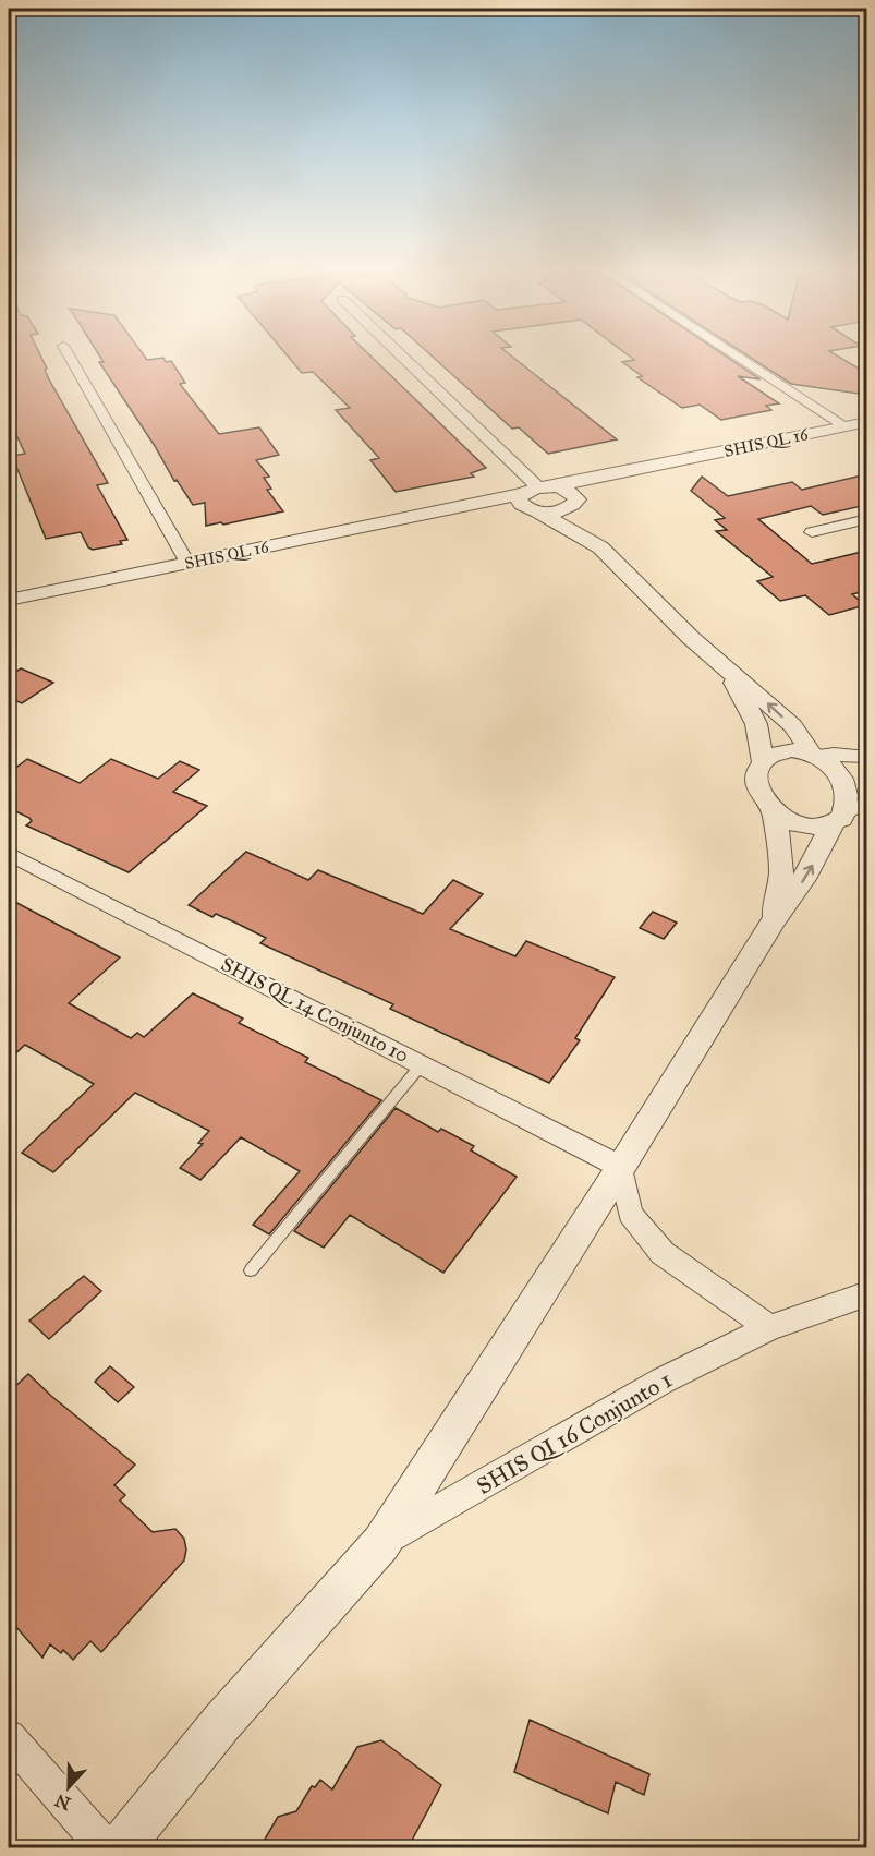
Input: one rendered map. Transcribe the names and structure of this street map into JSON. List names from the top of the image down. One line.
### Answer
{"streets":{"street":["SHIS QL 16","SHIS QL 14 Conjunto 10","SHIS QI 16 Conjunto 1"]},"north":"bottom"}
